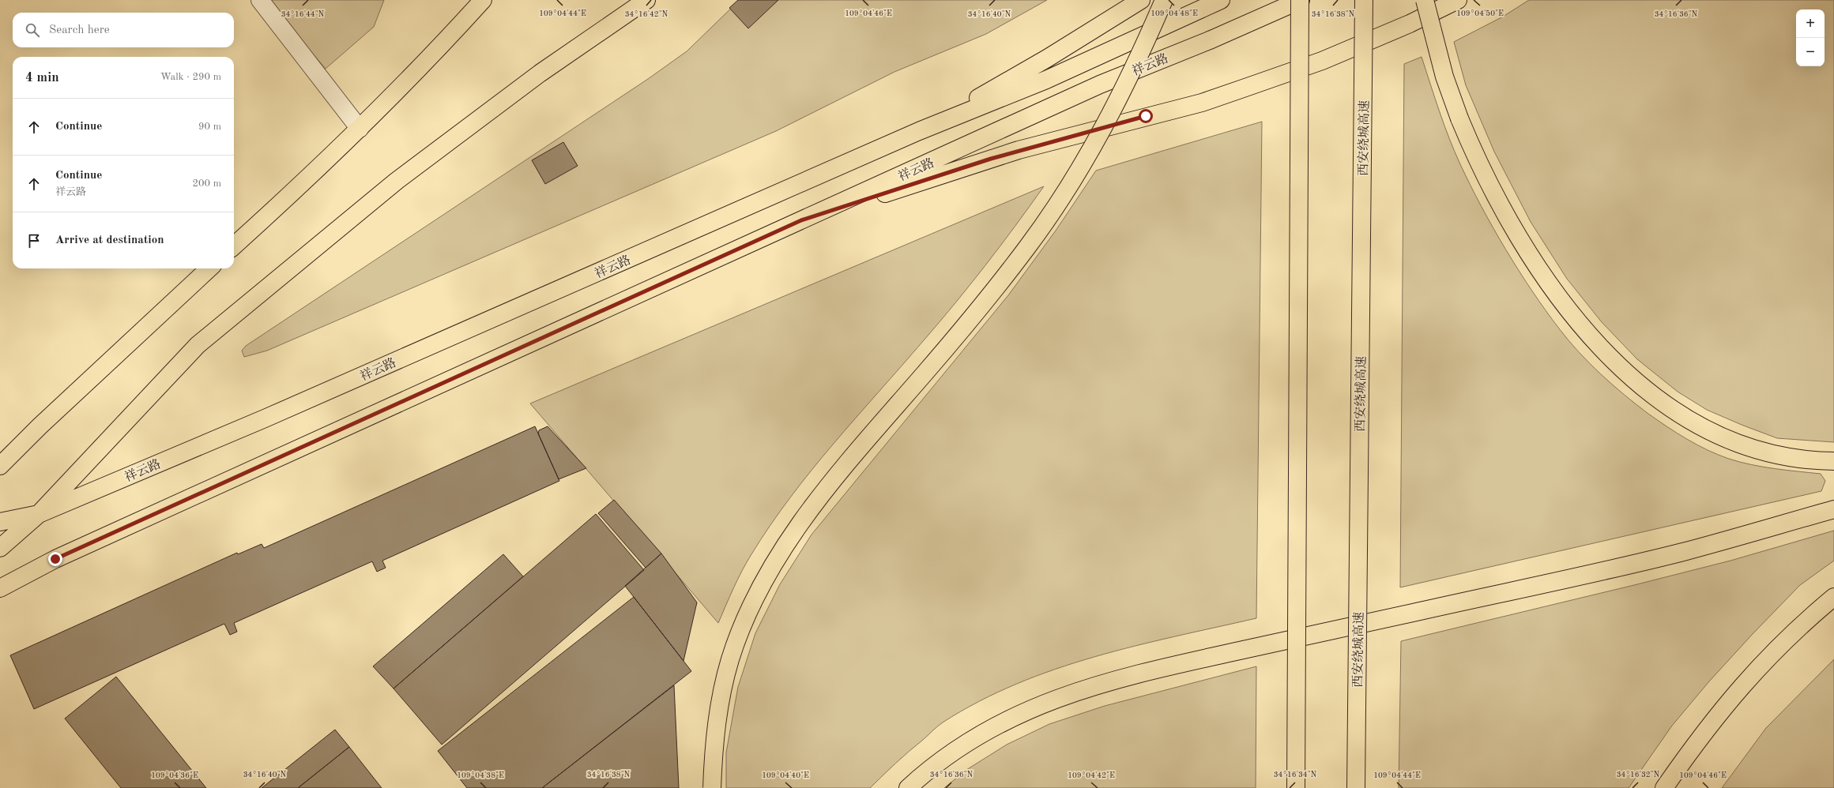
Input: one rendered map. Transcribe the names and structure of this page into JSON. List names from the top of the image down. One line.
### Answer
{"streets":{"main road":["祥云路","西安绕城高速"]},"page":{"map_buttons":["+","−"],"search":"Search here","heading":["4 min","Walk · 290 m"],"list":[["Continue","90 m"],["Continue","祥云路","200 m"],"Arrive at destination"]},"coordinates":["109°04'44\"E","109°04'46\"E","109°04'48\"E","109°04'50\"E","34°16'44\"N","34°16'42\"N","34°16'40\"N","34°16'38\"N","34°16'36\"N","34°16'34\"N","34°16'32\"N","109°04'36\"E","109°04'38\"E","109°04'40\"E","109°04'42\"E"]}
